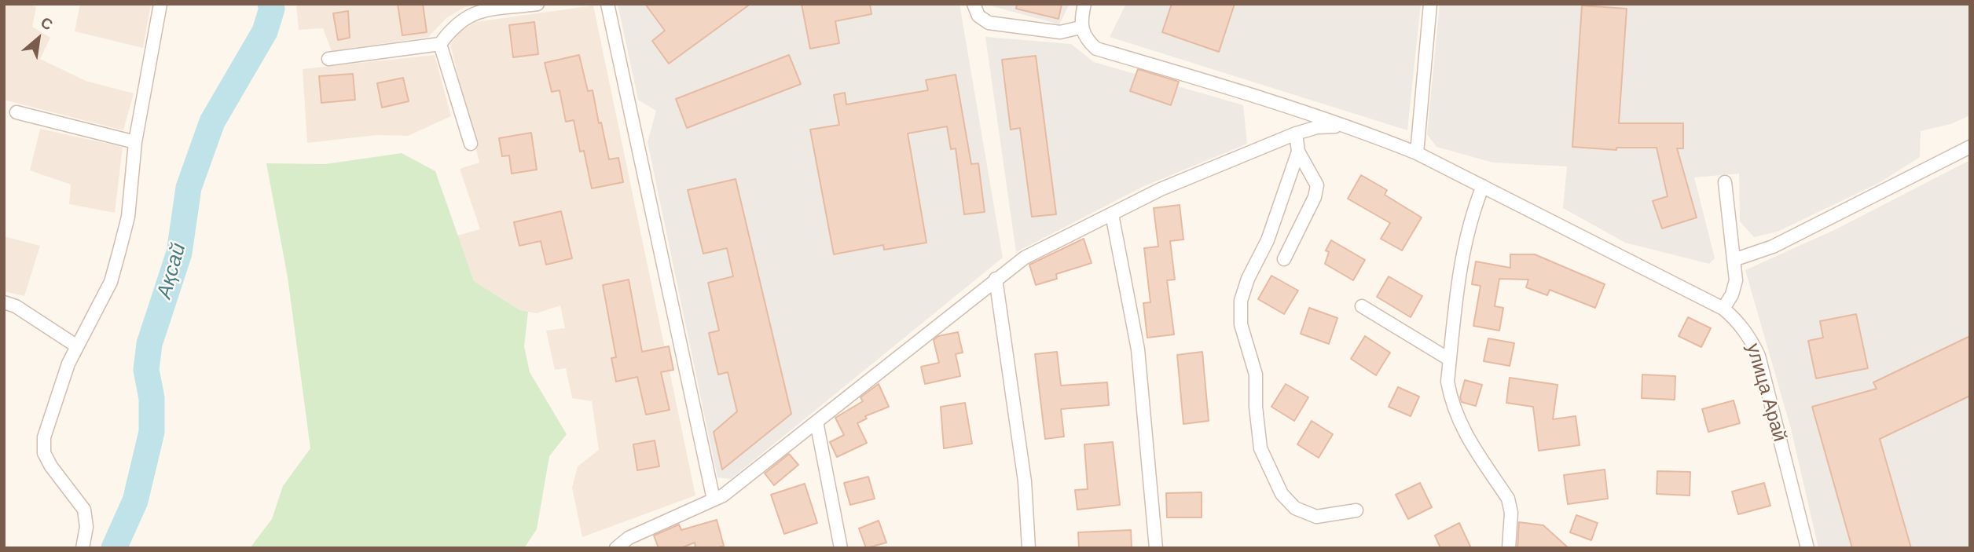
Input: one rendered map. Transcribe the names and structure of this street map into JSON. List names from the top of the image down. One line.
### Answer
{"streets":{"street":["улица Арай"]},"water":["Ақсай"],"north":"top right"}
